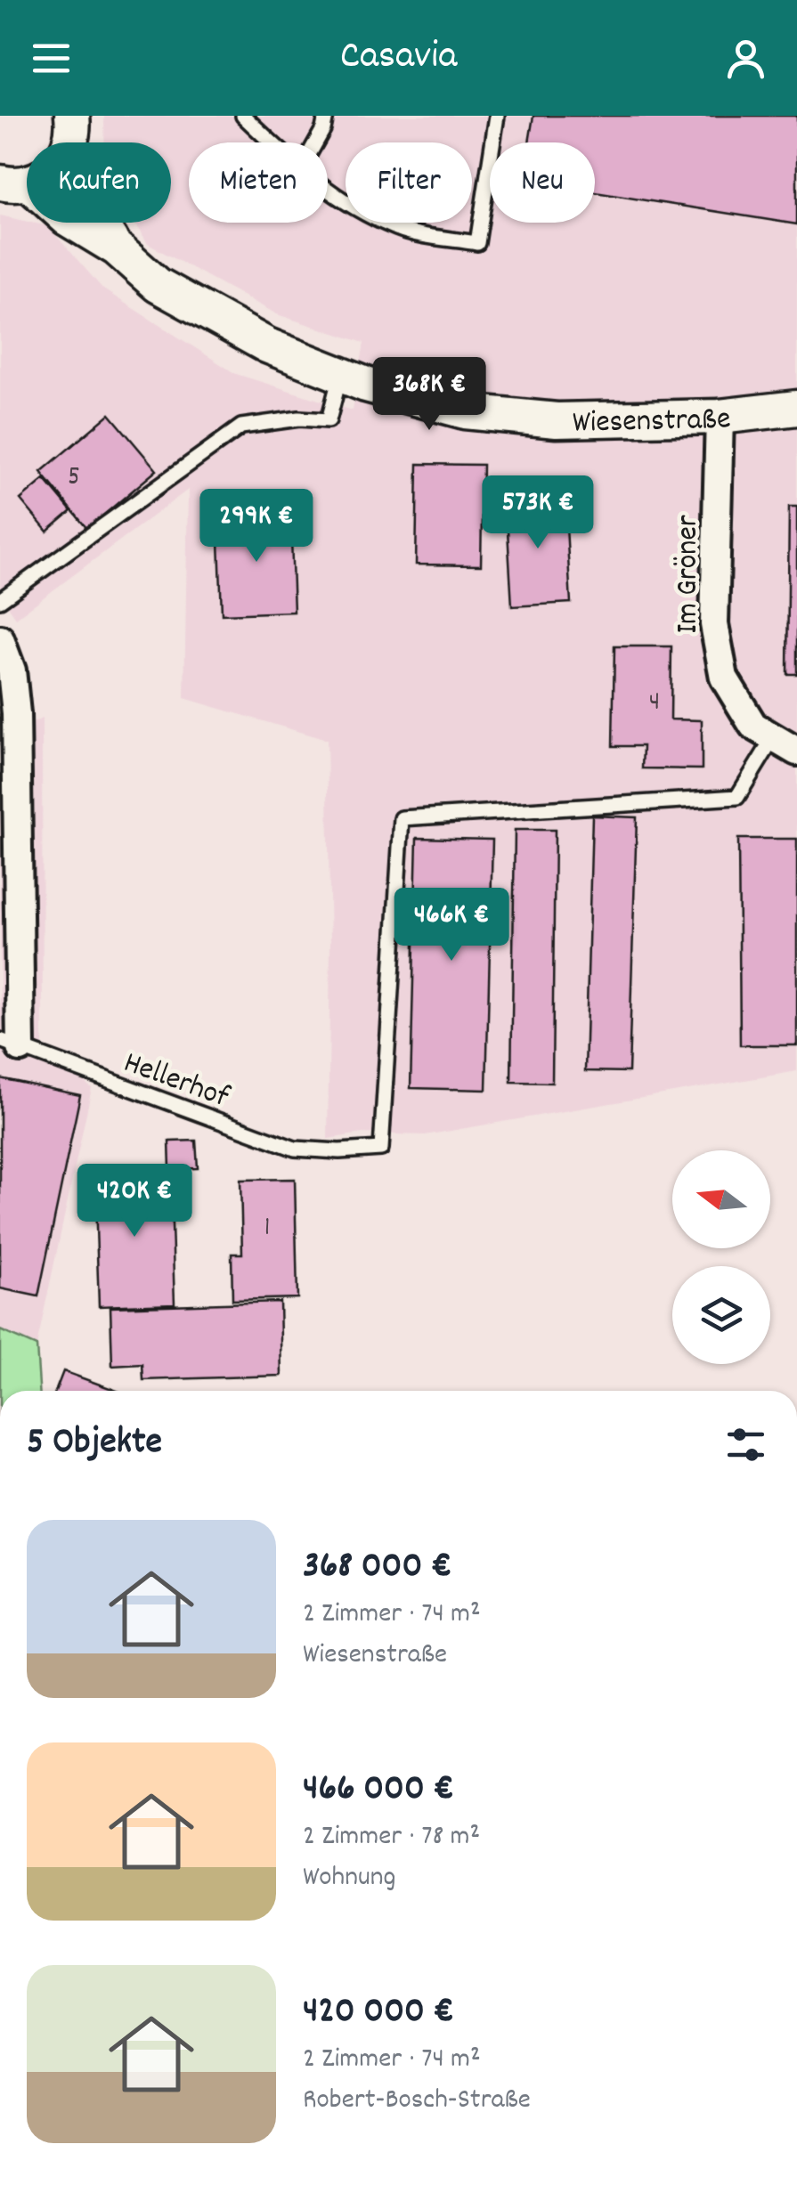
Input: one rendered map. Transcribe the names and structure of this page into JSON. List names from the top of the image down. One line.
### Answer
{"streets":{"street":["Wiesenstraße","Im Gröner"],"lane":["Hellerhof"]},"crossings":[["Wiesenstraße","Im Gröner"],["Im Gröner","Hellerhof"]],"house_numbers":["5","4","1"],"north":"left","page":{"header":"Casavia","chip":["Kaufen","Mieten","Filter","Neu"],"price":["368K €","573K €","299K €","466K €","420K €"],"heading":"5 Objekte","list":[{"name":"368 000 €","note":"2 Zimmer · 74 m² · Wiesenstraße"},{"name":"466 000 €","note":"2 Zimmer · 78 m² · Wohnung"},{"name":"420 000 €","note":"2 Zimmer · 74 m² · Robert-Bosch-Straße"}]}}
